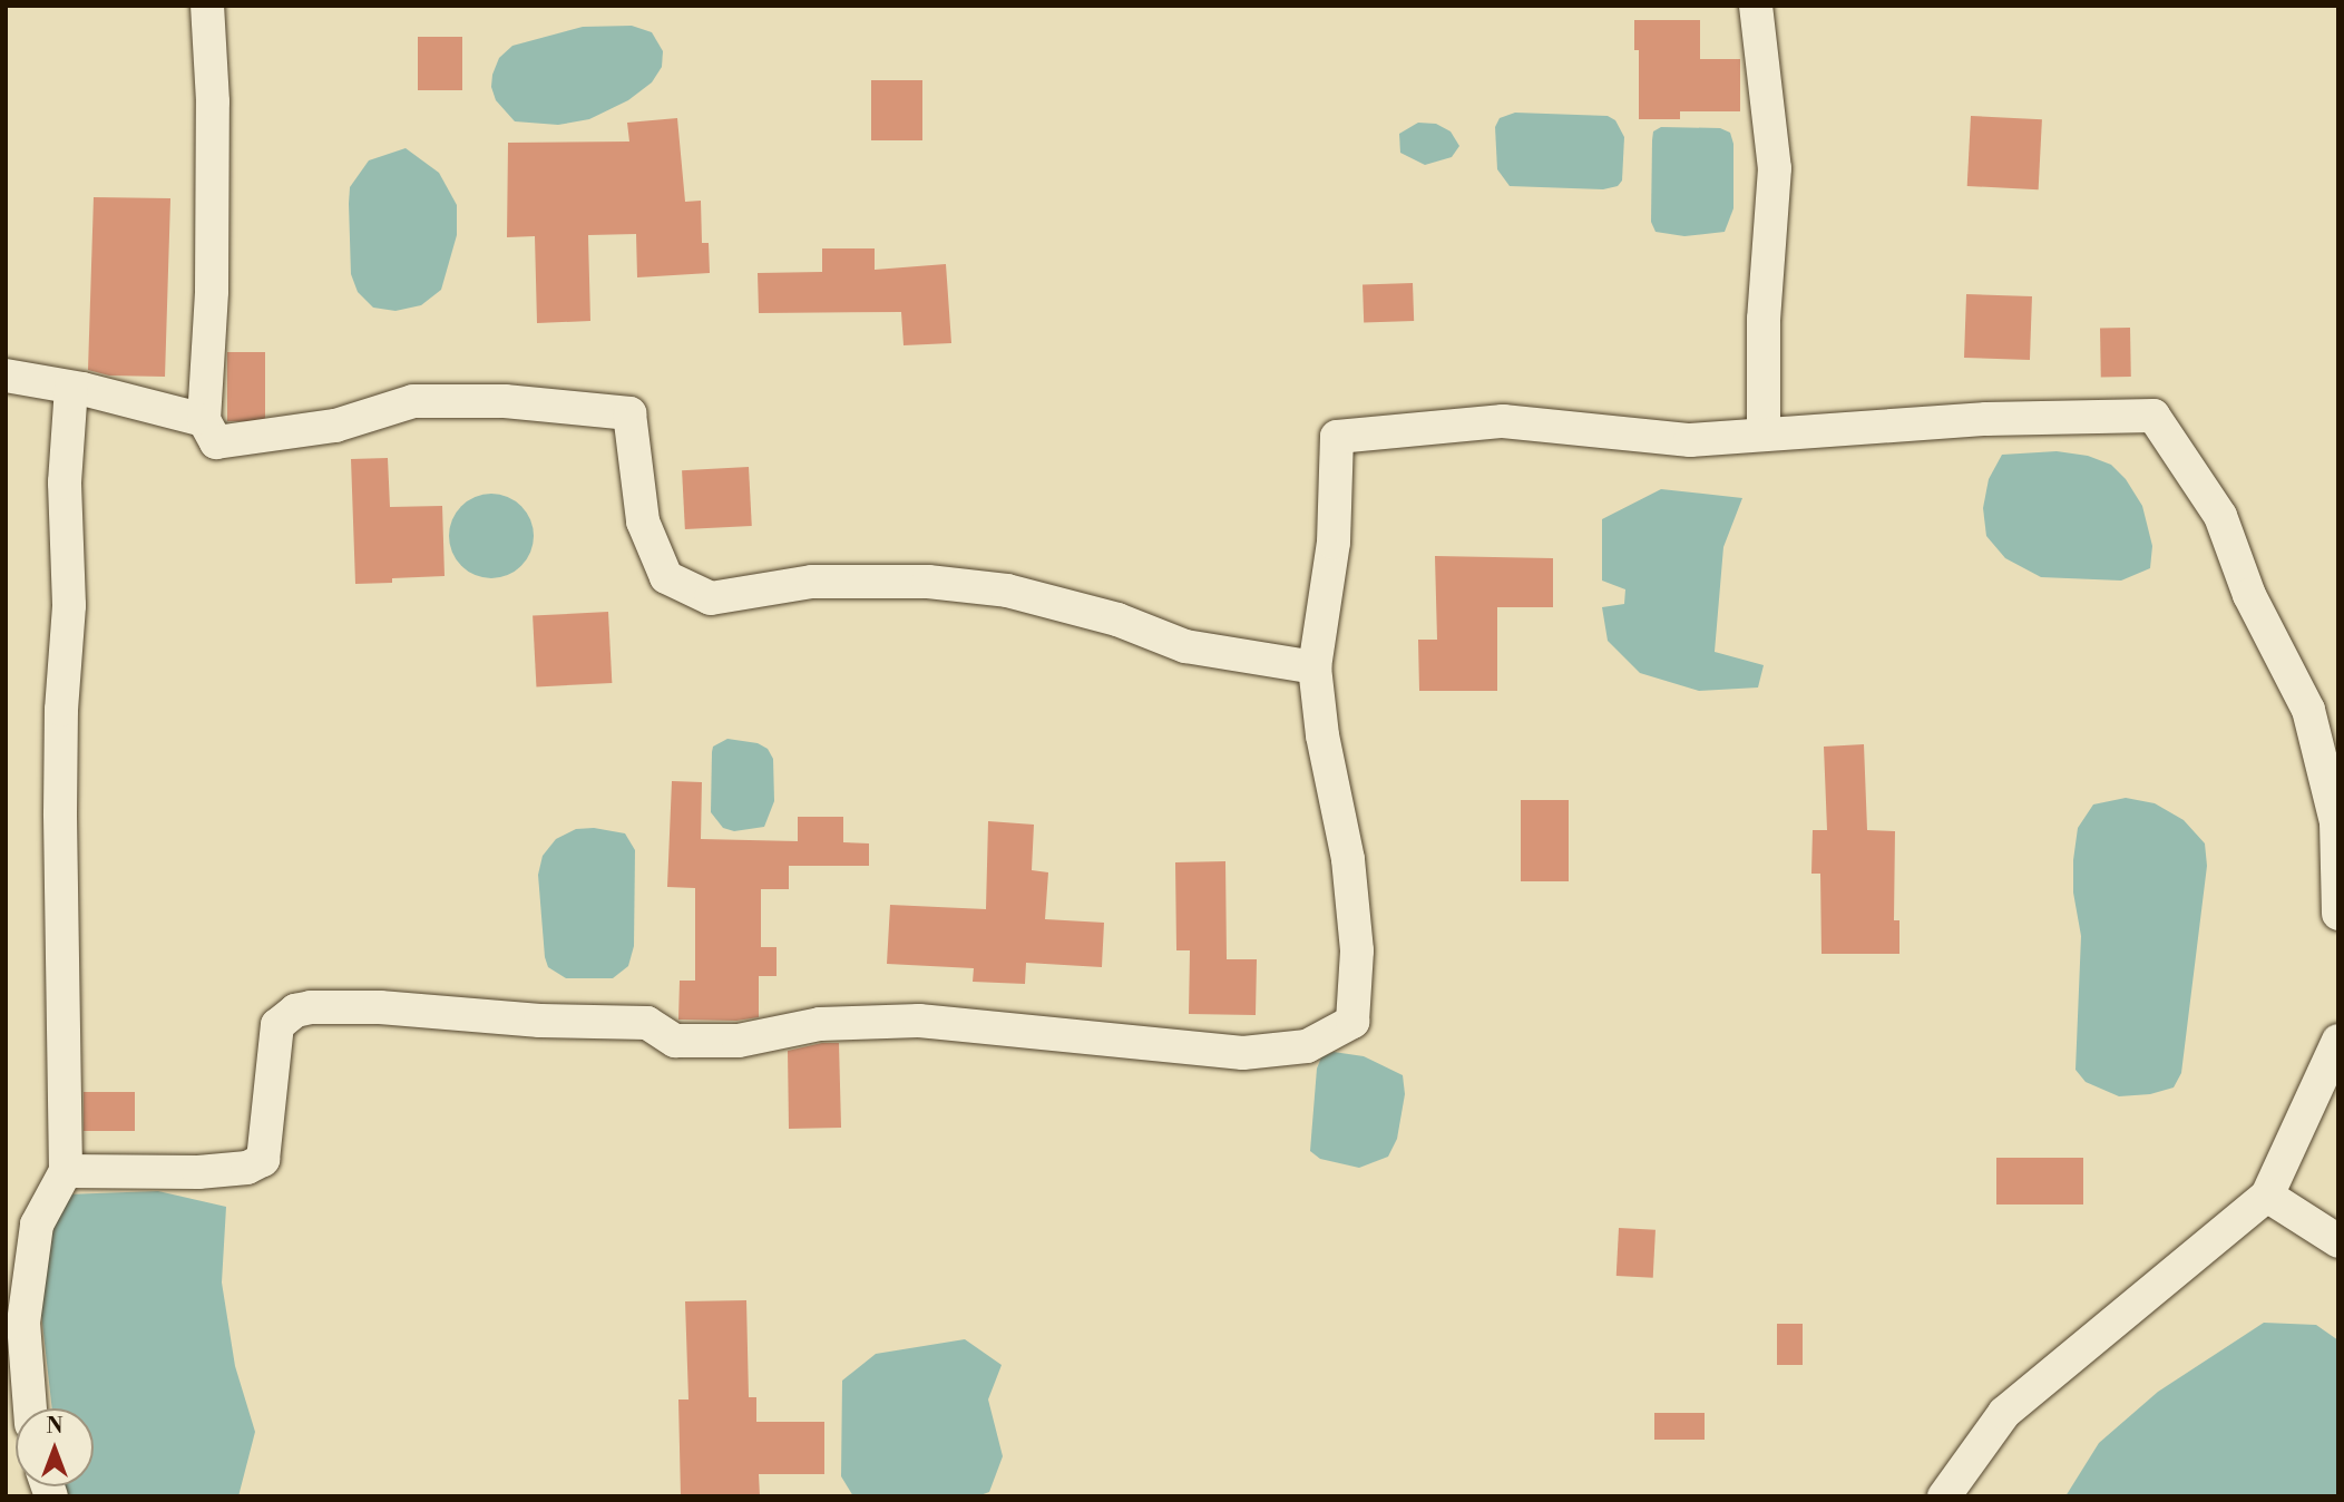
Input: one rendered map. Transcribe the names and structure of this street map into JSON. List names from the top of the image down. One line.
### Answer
{"north":"top"}
